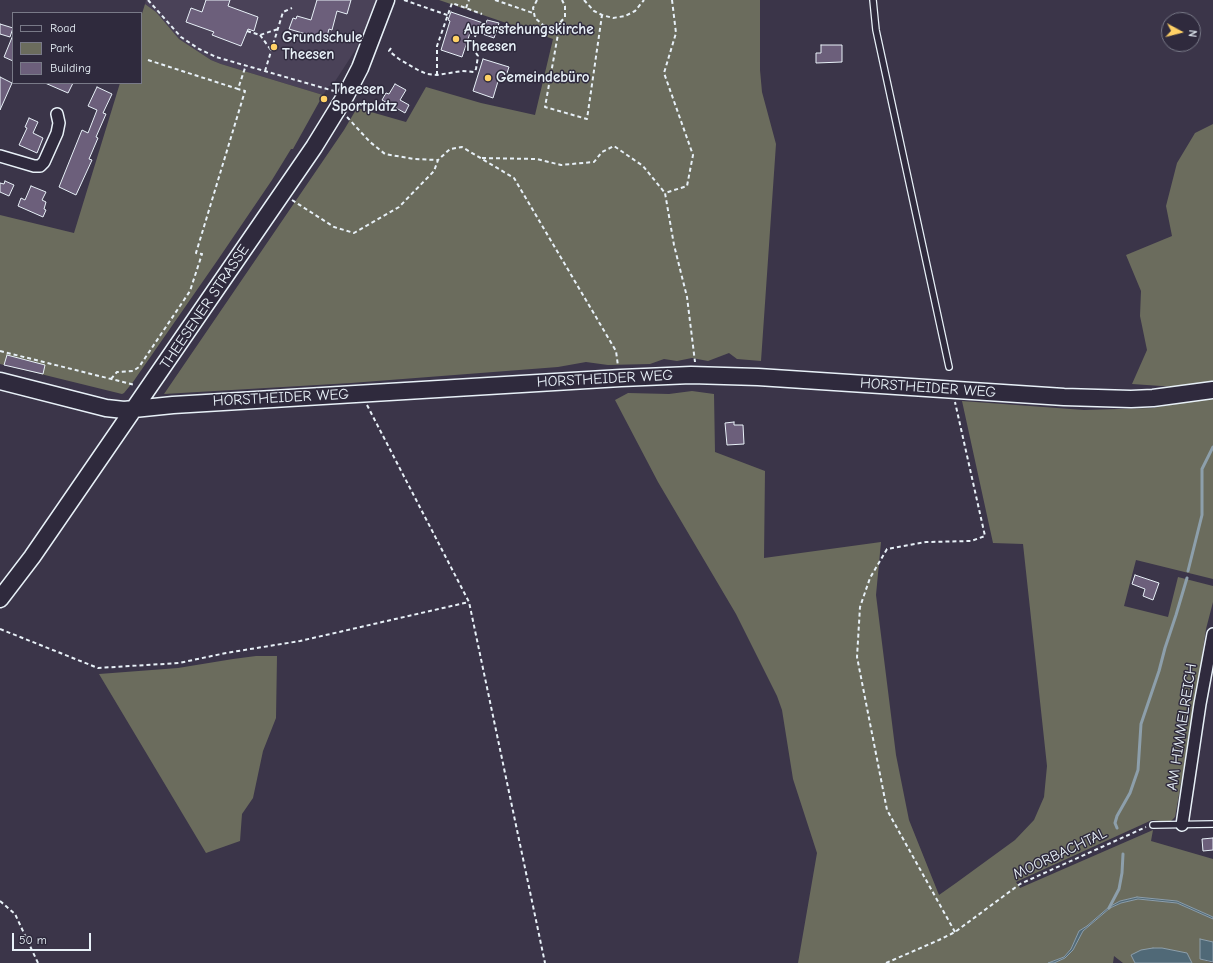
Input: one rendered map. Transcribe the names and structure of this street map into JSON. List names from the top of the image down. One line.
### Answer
{"streets":{"street":["THEESENER STRASSE","HORSTHEIDER WEG","AM HIMMELREICH"],"path":["MOORBACHTAL"]},"crossings":[["THEESENER STRASSE","HORSTHEIDER WEG"]],"places":["Auferstehungskirche Theesen","Grundschule Theesen","Gemeindebüro","Theesen Sportplatz"],"legend":["Road","Park","Building"],"scale_bar":"50 m","north":"right"}
